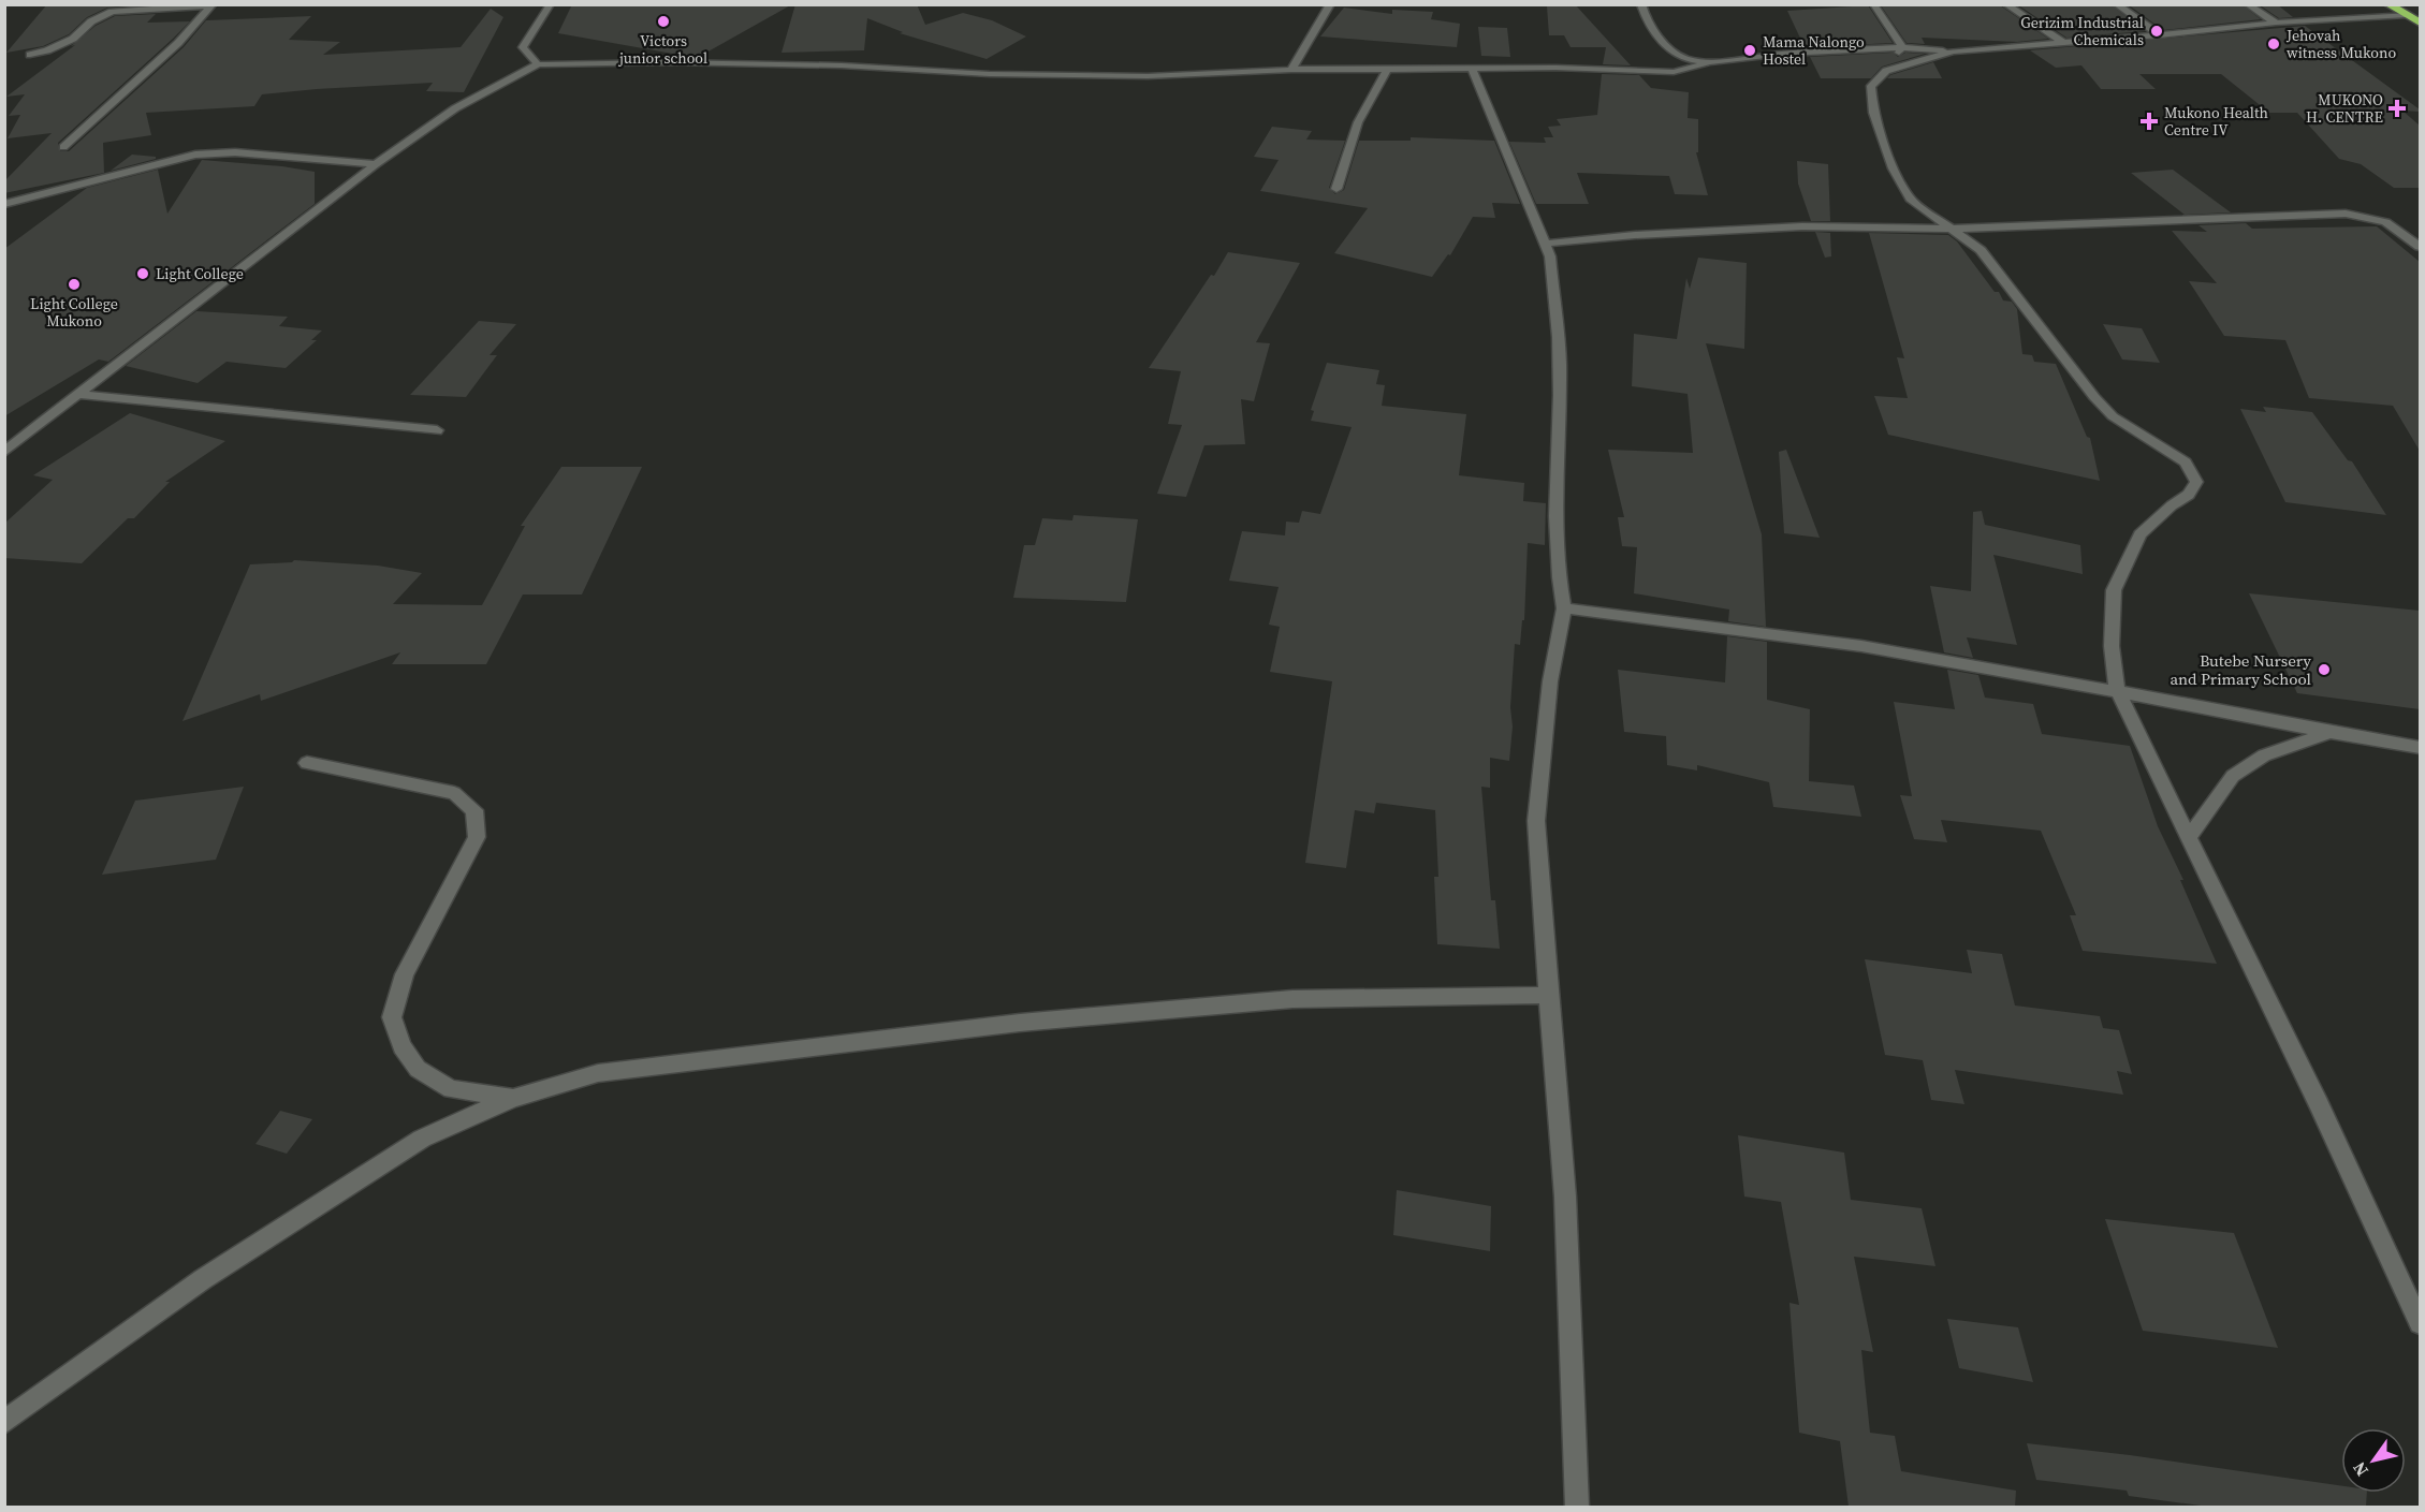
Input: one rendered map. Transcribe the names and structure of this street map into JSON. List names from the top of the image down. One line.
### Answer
{"places":{"other":["Victors junior school","Gerizim Industrial Chemicals","Jehovah witness Mukono","Mama Nalongo Hostel","Light College","Light College Mukono","Butebe Nursery and Primary School"],"health":["MUKONO H. CENTRE","Mukono Health Centre IV"]},"north":"bottom left"}
